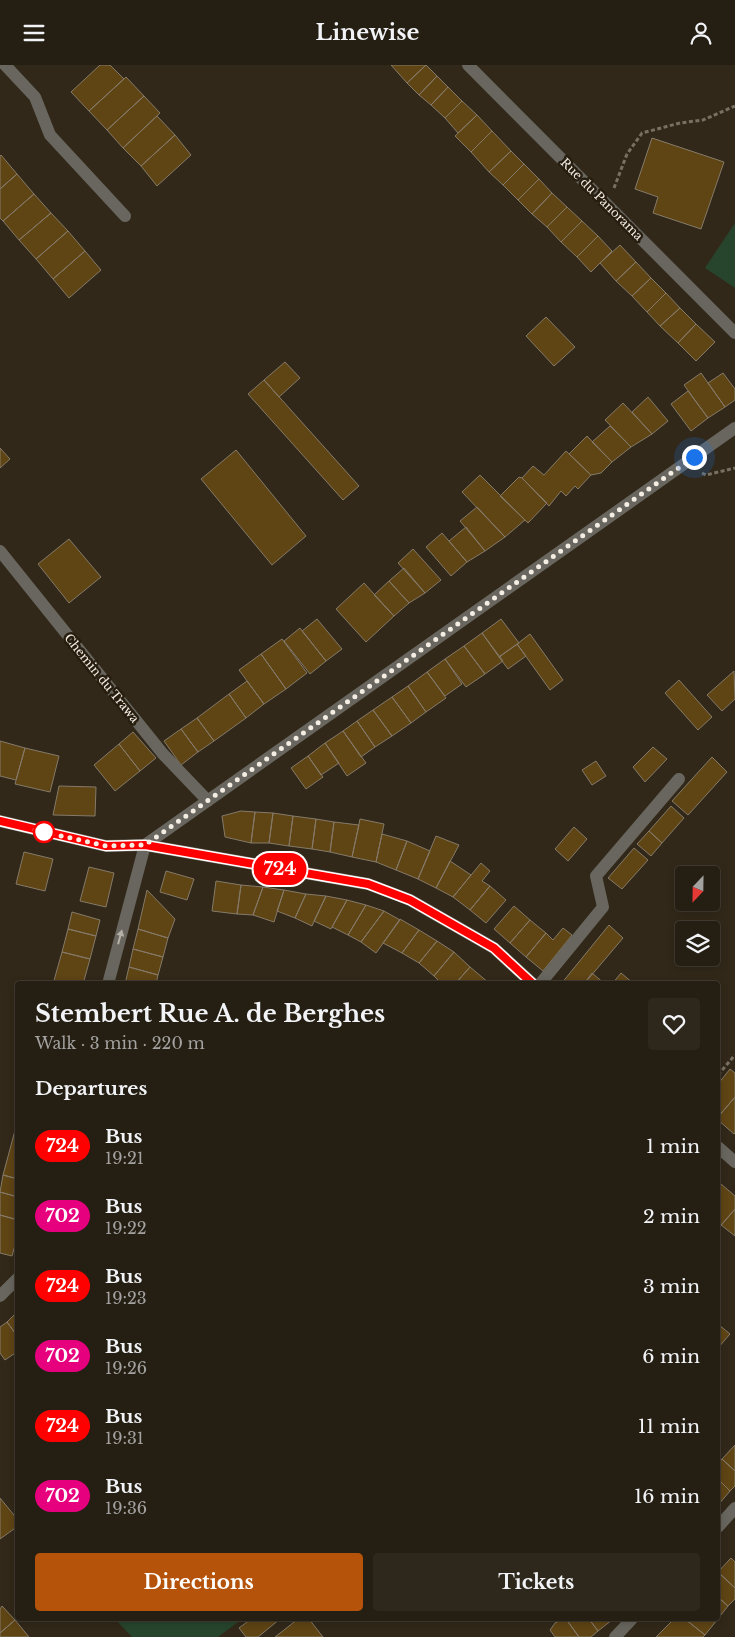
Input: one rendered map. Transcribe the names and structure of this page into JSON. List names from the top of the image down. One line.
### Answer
{"streets":{"street":["Rue du Panorama","Chemin du Trawa"]},"lines":["bus line 724"],"north":"bottom","page":{"header":"Linewise","on_map":"724","heading":[["Stembert Rue A. de Berghes","Walk · 3 min · 220 m"],"Departures"],"list":[{"mark":"724","name":"Bus","note":"19:21","value":"1 min"},{"mark":"702","name":"Bus","note":"19:22","value":"2 min"},{"mark":"724","name":"Bus","note":"19:23","value":"3 min"},{"mark":"702","name":"Bus","note":"19:26","value":"6 min"},{"mark":"724","name":"Bus","note":"19:31","value":"11 min"},{"mark":"702","name":"Bus","note":"19:36","value":"16 min"}],"buttons":["Directions","Tickets"]}}
